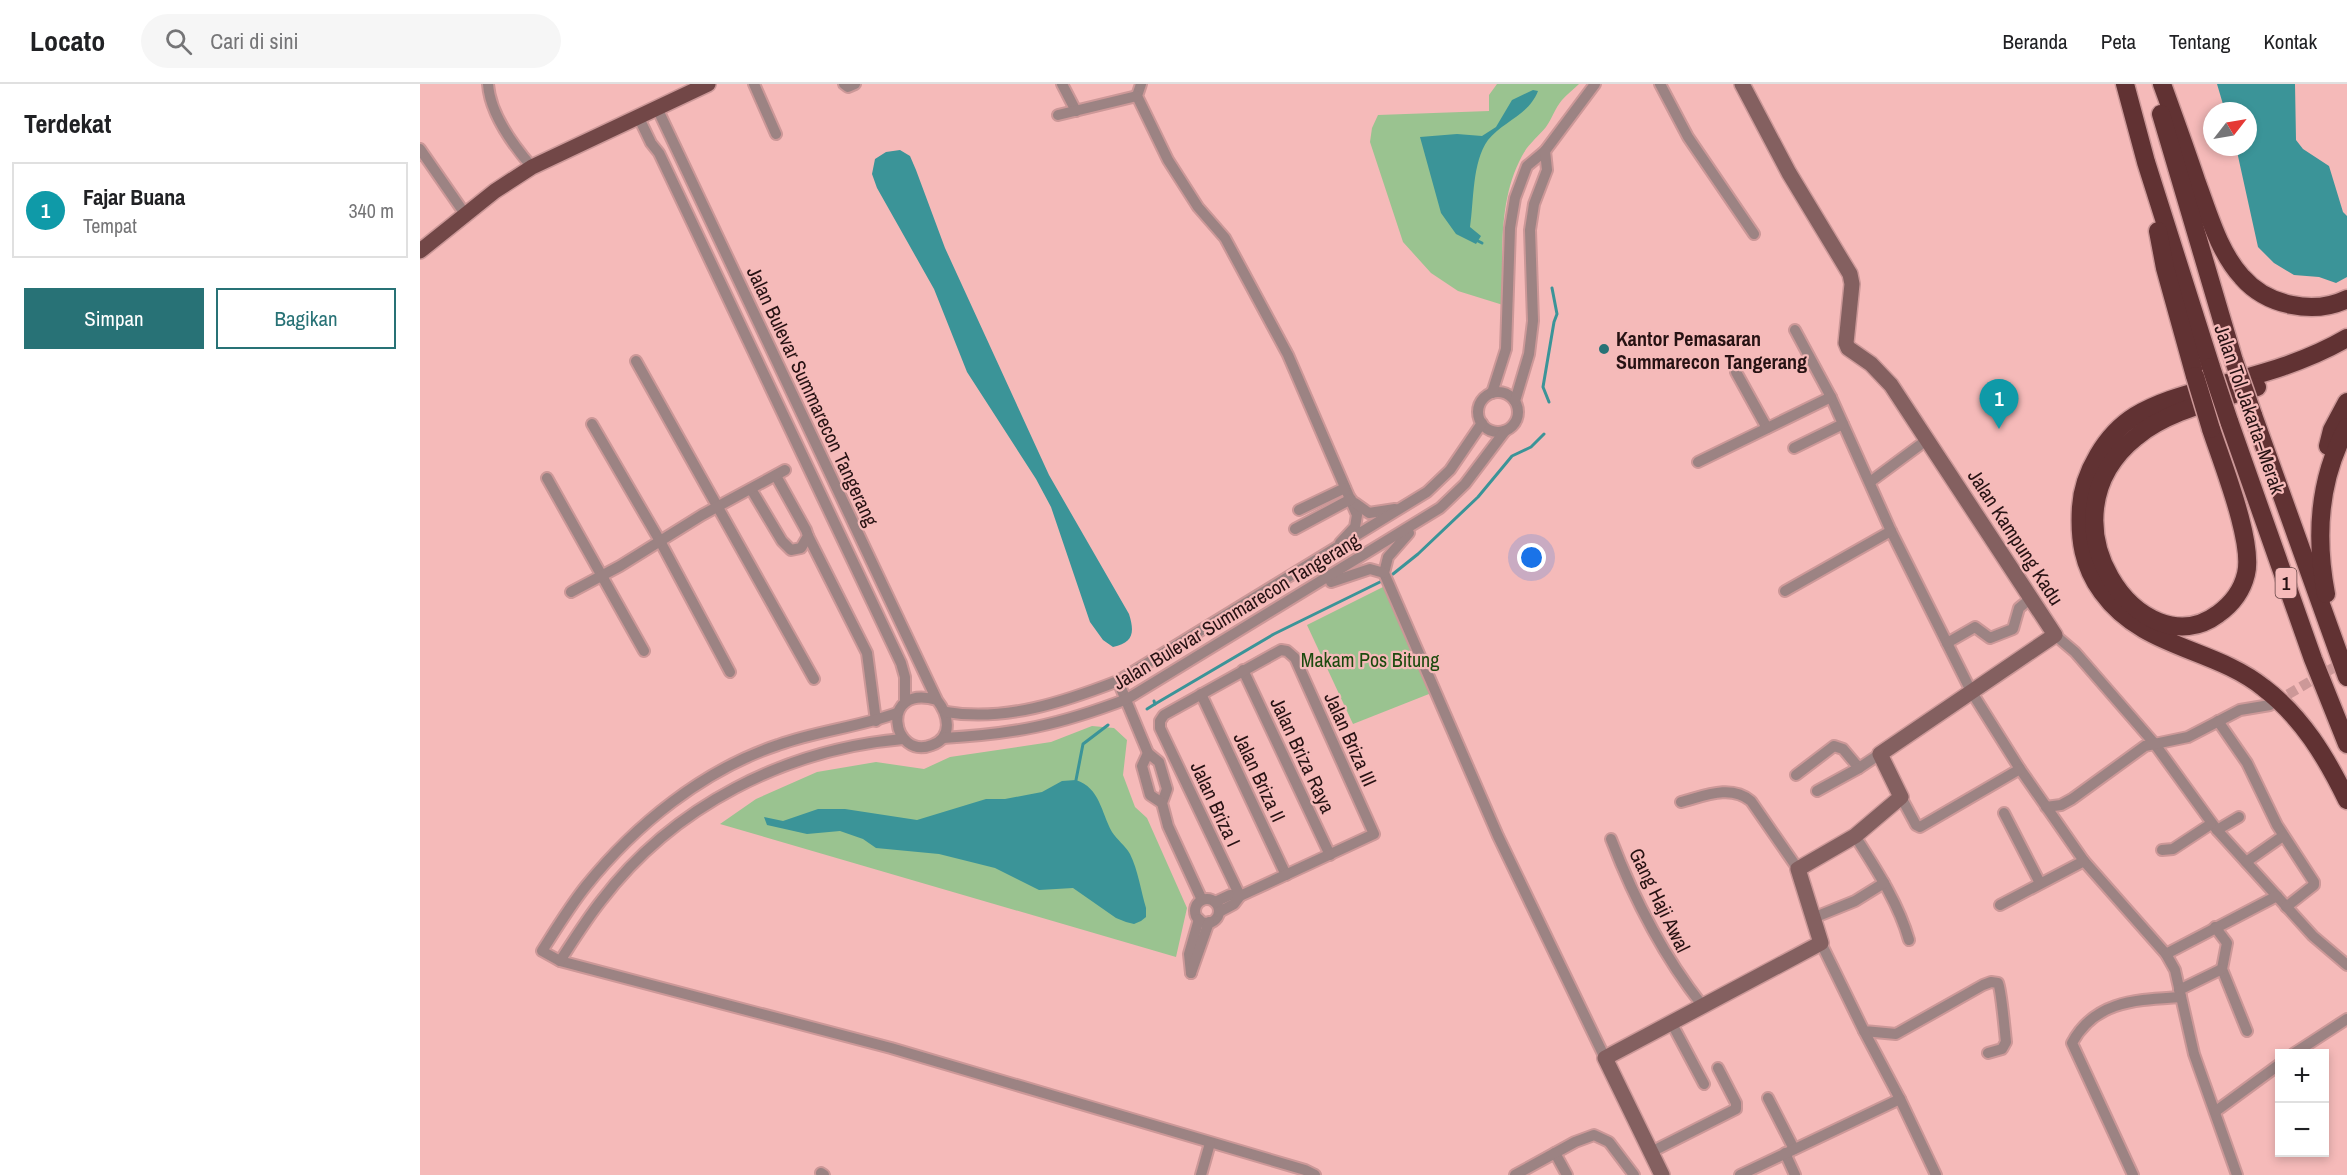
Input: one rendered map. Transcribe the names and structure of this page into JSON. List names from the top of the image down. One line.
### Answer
{"streets":{"highway":["Jalan Tol Jakarta–Merak","1"],"street":["Jalan Bulevar Summarecon Tangerang","Jalan Kampung Kadu","Jalan Briza III","Jalan Briza Raya","Jalan Briza II","Jalan Briza I","Gang Haji Awal"]},"crossings":[["Jalan Briza III","Jalan Briza Raya"],["Jalan Briza II","Jalan Briza I"]],"parks":["Makam Pos Bitung"],"places":["Kantor Pemasaran Summarecon Tangerang"],"north":"top right","page":{"header":"Locato","search":"Cari di sini","nav":["Beranda","Peta","Tentang","Kontak"],"heading":"Terdekat","list":[{"mark":"1","name":"Fajar Buana","note":"Tempat","value":"340 m"}],"buttons":["Simpan","Bagikan"],"pins":"1","map_buttons":["+","−"]}}
